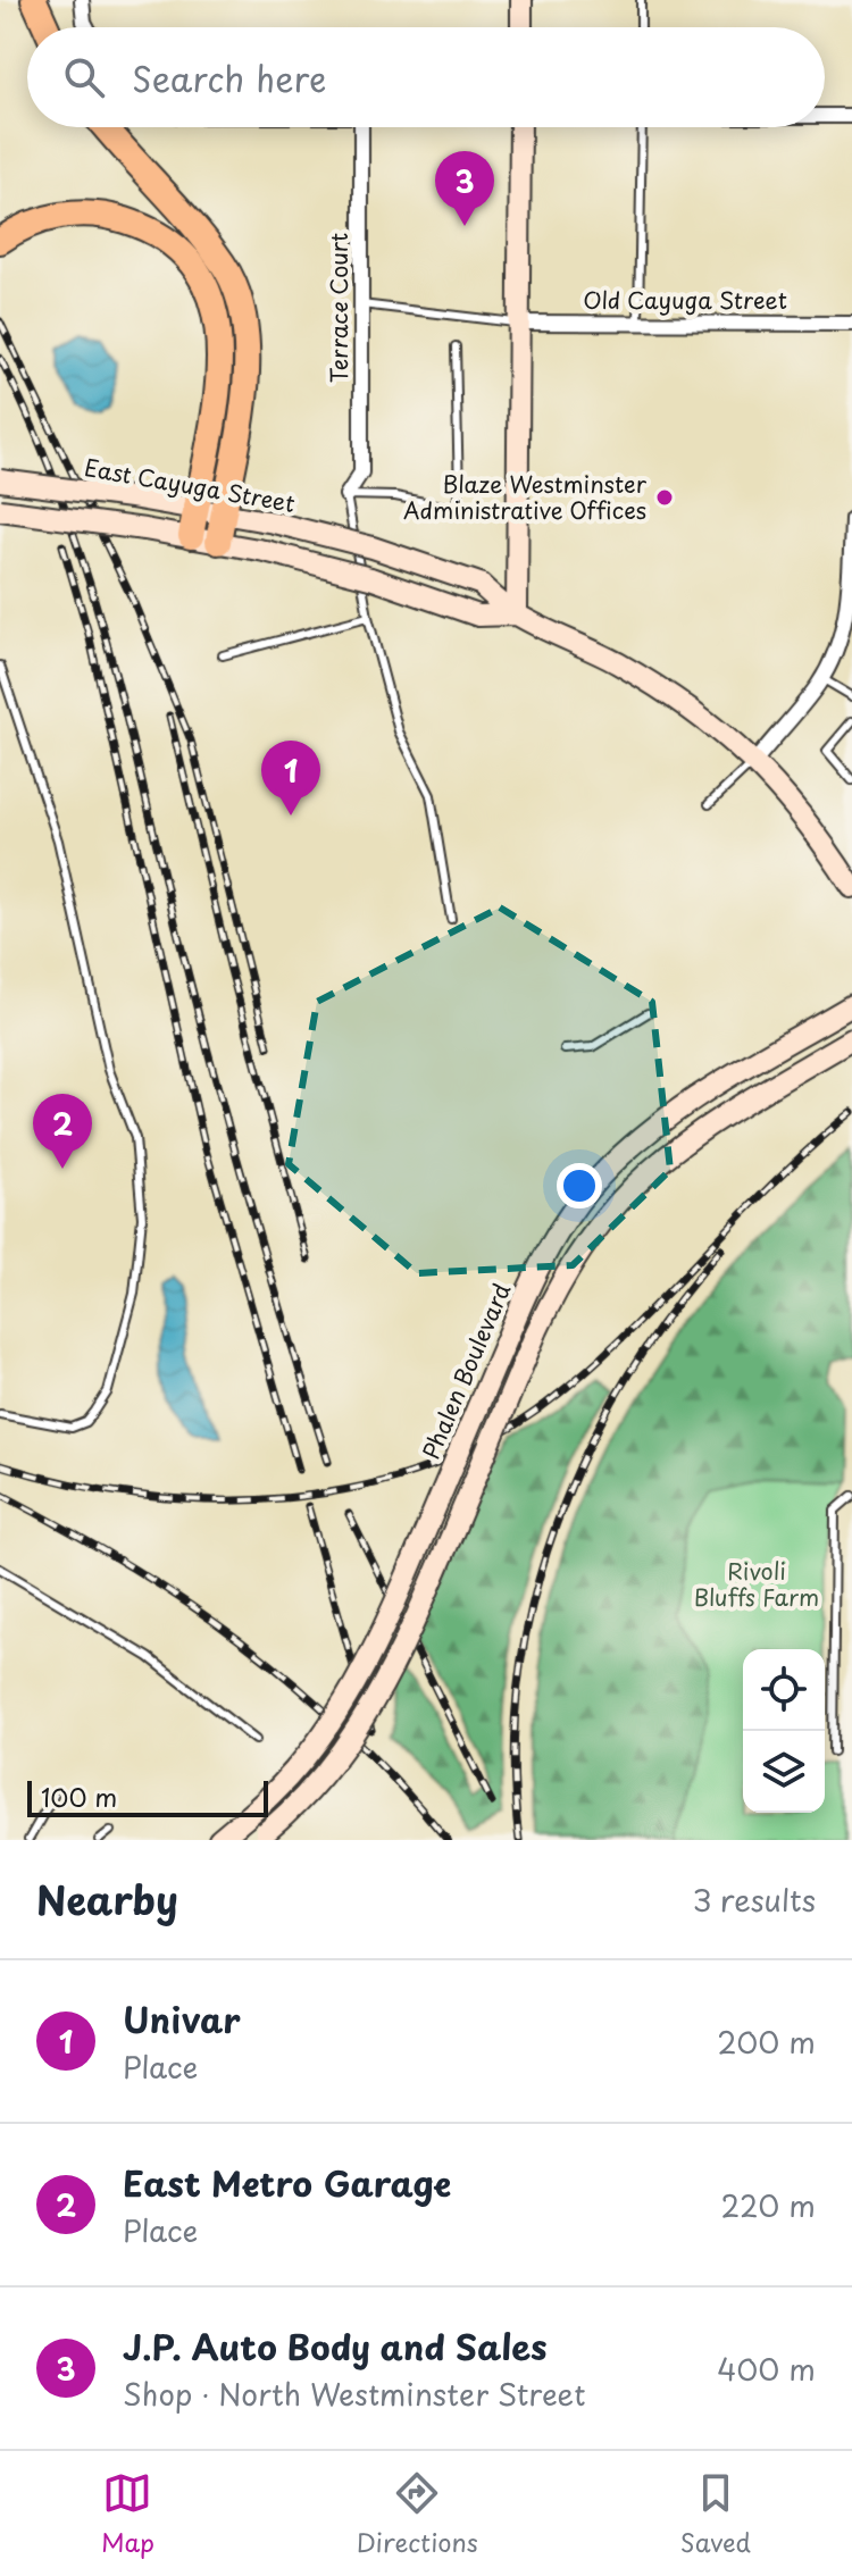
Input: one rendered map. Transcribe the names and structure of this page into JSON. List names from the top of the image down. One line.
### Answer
{"streets":{"main road":["East Cayuga Street","Phalen Boulevard"],"street":["Old Cayuga Street","Terrace Court"]},"parks":["Rivoli Bluffs Farm"],"places":["Blaze Westminster Administrative Offices"],"scale_bar":"100 m","page":{"search":"Search here","pins":["3","1","2"],"scale":"100 m","heading":["Nearby","3 results"],"list":[{"mark":"1","name":"Univar","note":"Place","value":"200 m"},{"mark":"2","name":"East Metro Garage","note":"Place","value":"220 m"},{"mark":"3","name":"J.P. Auto Body and Sales","note":"Shop · North Westminster Street","value":"400 m"}],"nav":["Map","Directions","Saved"]}}
